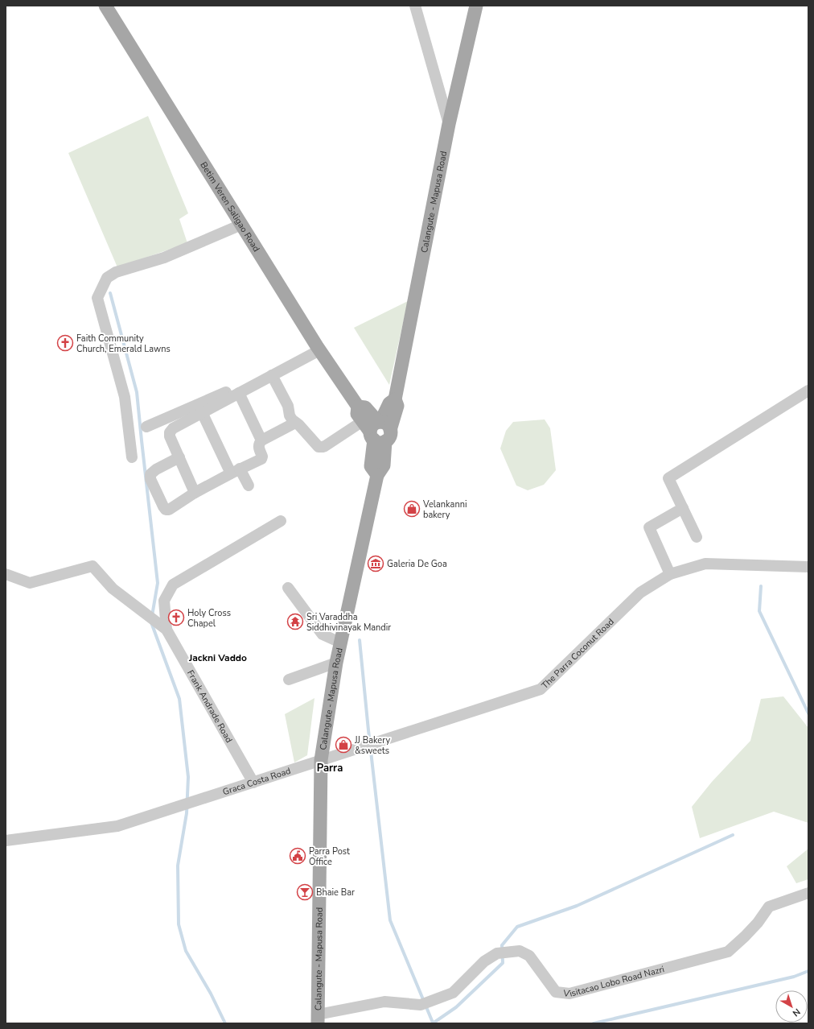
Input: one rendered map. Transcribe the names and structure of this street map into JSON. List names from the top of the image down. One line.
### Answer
{"streets":{"main road":["Calangute - Mapusa Road","Betim Veren Saligao Road"],"street":["The Parra Coconut Road","Frank Andrade Road","Graca Costa Road","Visitacao Lobo Road Nazri"]},"crossings":[["Calangute - Mapusa Road","Betim Veren Saligao Road"],["Calangute - Mapusa Road","The Parra Coconut Road"],["Calangute - Mapusa Road","Graca Costa Road"],["Calangute - Mapusa Road","Visitacao Lobo Road Nazri"],["The Parra Coconut Road","Graca Costa Road"],["Frank Andrade Road","Graca Costa Road"]],"districts":["Jackni Vaddo","Parra"],"places":{"church":["Faith Community Church, Emerald Lawns","Holy Cross Chapel"],"shop":["Velankanni bakery","JJ Bakery &sweets"],"museum":["Galeria De Goa"],"temple":["Sri Varaddha Siddhivinayak Mandir"],"public building":["Parra Post Office"],"bar":["Bhaie Bar"]},"north":"bottom right"}
